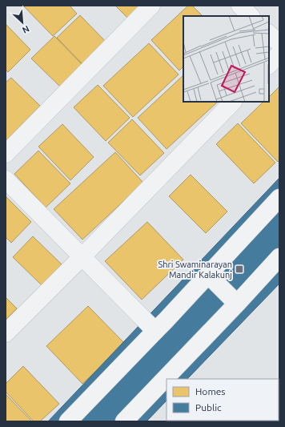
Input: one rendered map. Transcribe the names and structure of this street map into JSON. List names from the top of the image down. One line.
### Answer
{"places":{"transit":["Shri Swaminarayan Mandir Kalakunj"]},"legend":["Homes","Public"],"north":"bottom right"}
